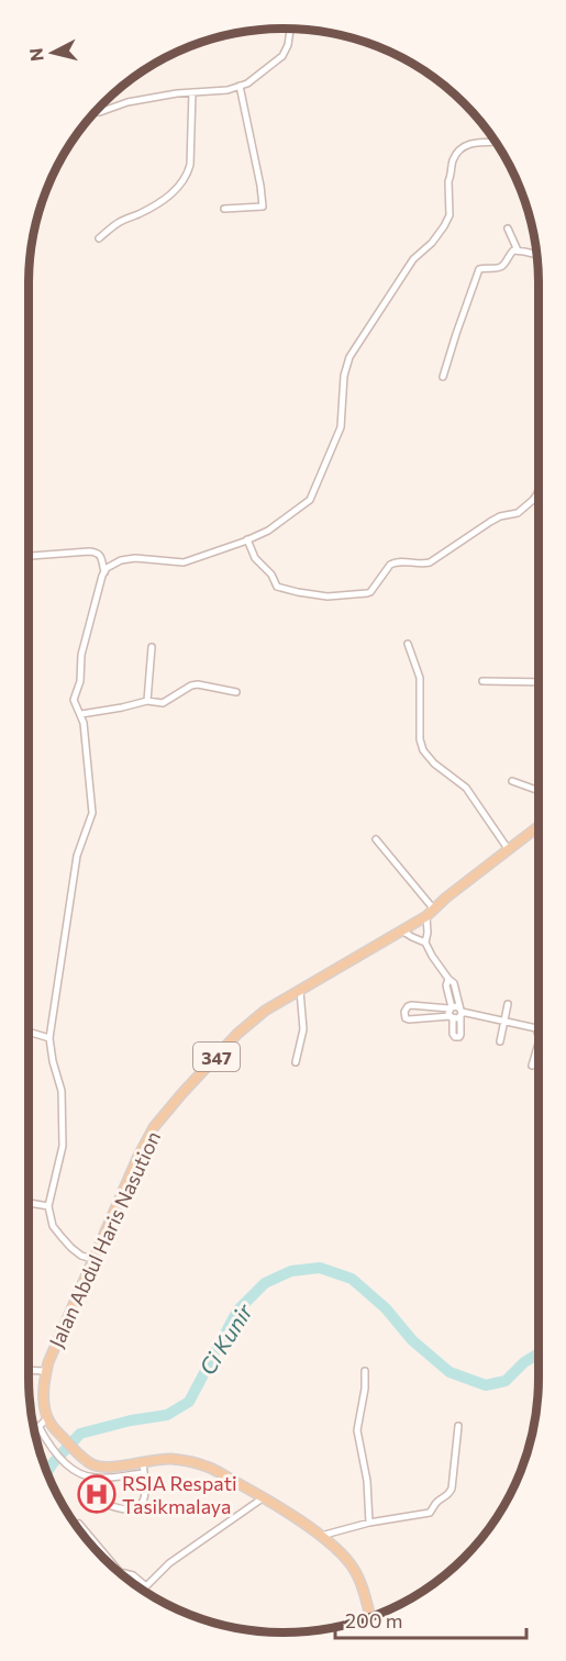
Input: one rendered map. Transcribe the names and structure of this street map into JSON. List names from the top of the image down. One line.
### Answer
{"streets":{"main road":["347","Jalan Abdul Haris Nasution"]},"water":["Ci Kunir"],"places":{"hospital":["RSIA Respati Tasikmalaya"]},"scale_bar":"200 m","north":"left"}
